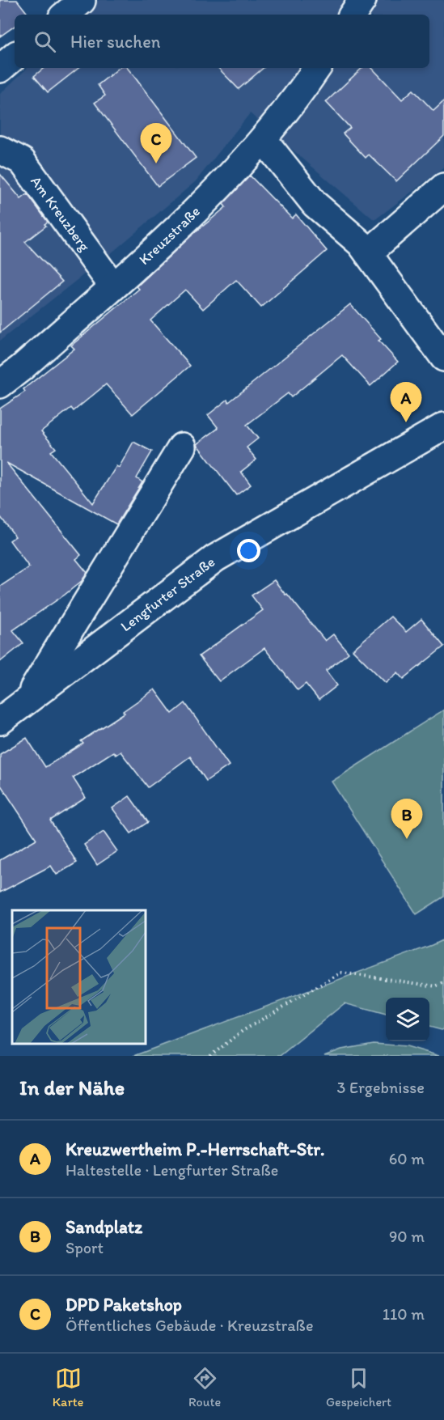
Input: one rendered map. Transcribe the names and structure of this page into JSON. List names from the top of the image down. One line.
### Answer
{"streets":{"street":["Am Kreuzberg","Kreuzstraße","Lengfurter Straße"]},"crossings":[["Am Kreuzberg","Kreuzstraße"]],"page":{"search":"Hier suchen","pins":["C","A","B"],"heading":["In der Nähe","3 Ergebnisse"],"list":[{"mark":"A","name":"Kreuzwertheim P.-Herrschaft-Str.","note":"Haltestelle · Lengfurter Straße","value":"60 m"},{"mark":"B","name":"Sandplatz","note":"Sport","value":"90 m"},{"mark":"C","name":"DPD Paketshop","note":"Öffentliches Gebäude · Kreuzstraße","value":"110 m"}],"nav":["Karte","Route","Gespeichert"]}}
